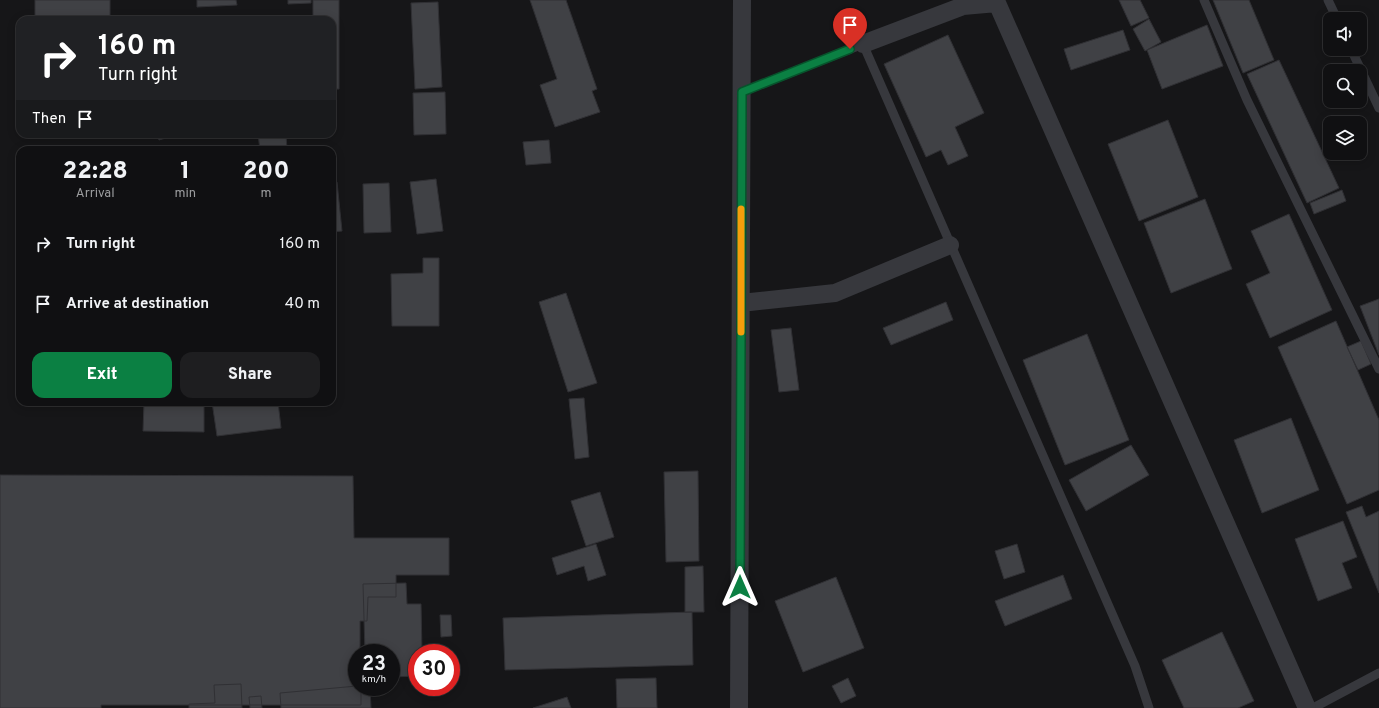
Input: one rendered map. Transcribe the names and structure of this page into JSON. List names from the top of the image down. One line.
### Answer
{"page":{"turn":["160 m","Turn right"],"then":"Then","eta":["22:28","Arrival","1","min","200","m"],"list":[{"name":"Turn right","value":"160 m"},{"name":"Arrive at destination","value":"40 m"}],"buttons":["Exit","Share"],"speed":"23 km/h","limit":"30"}}
